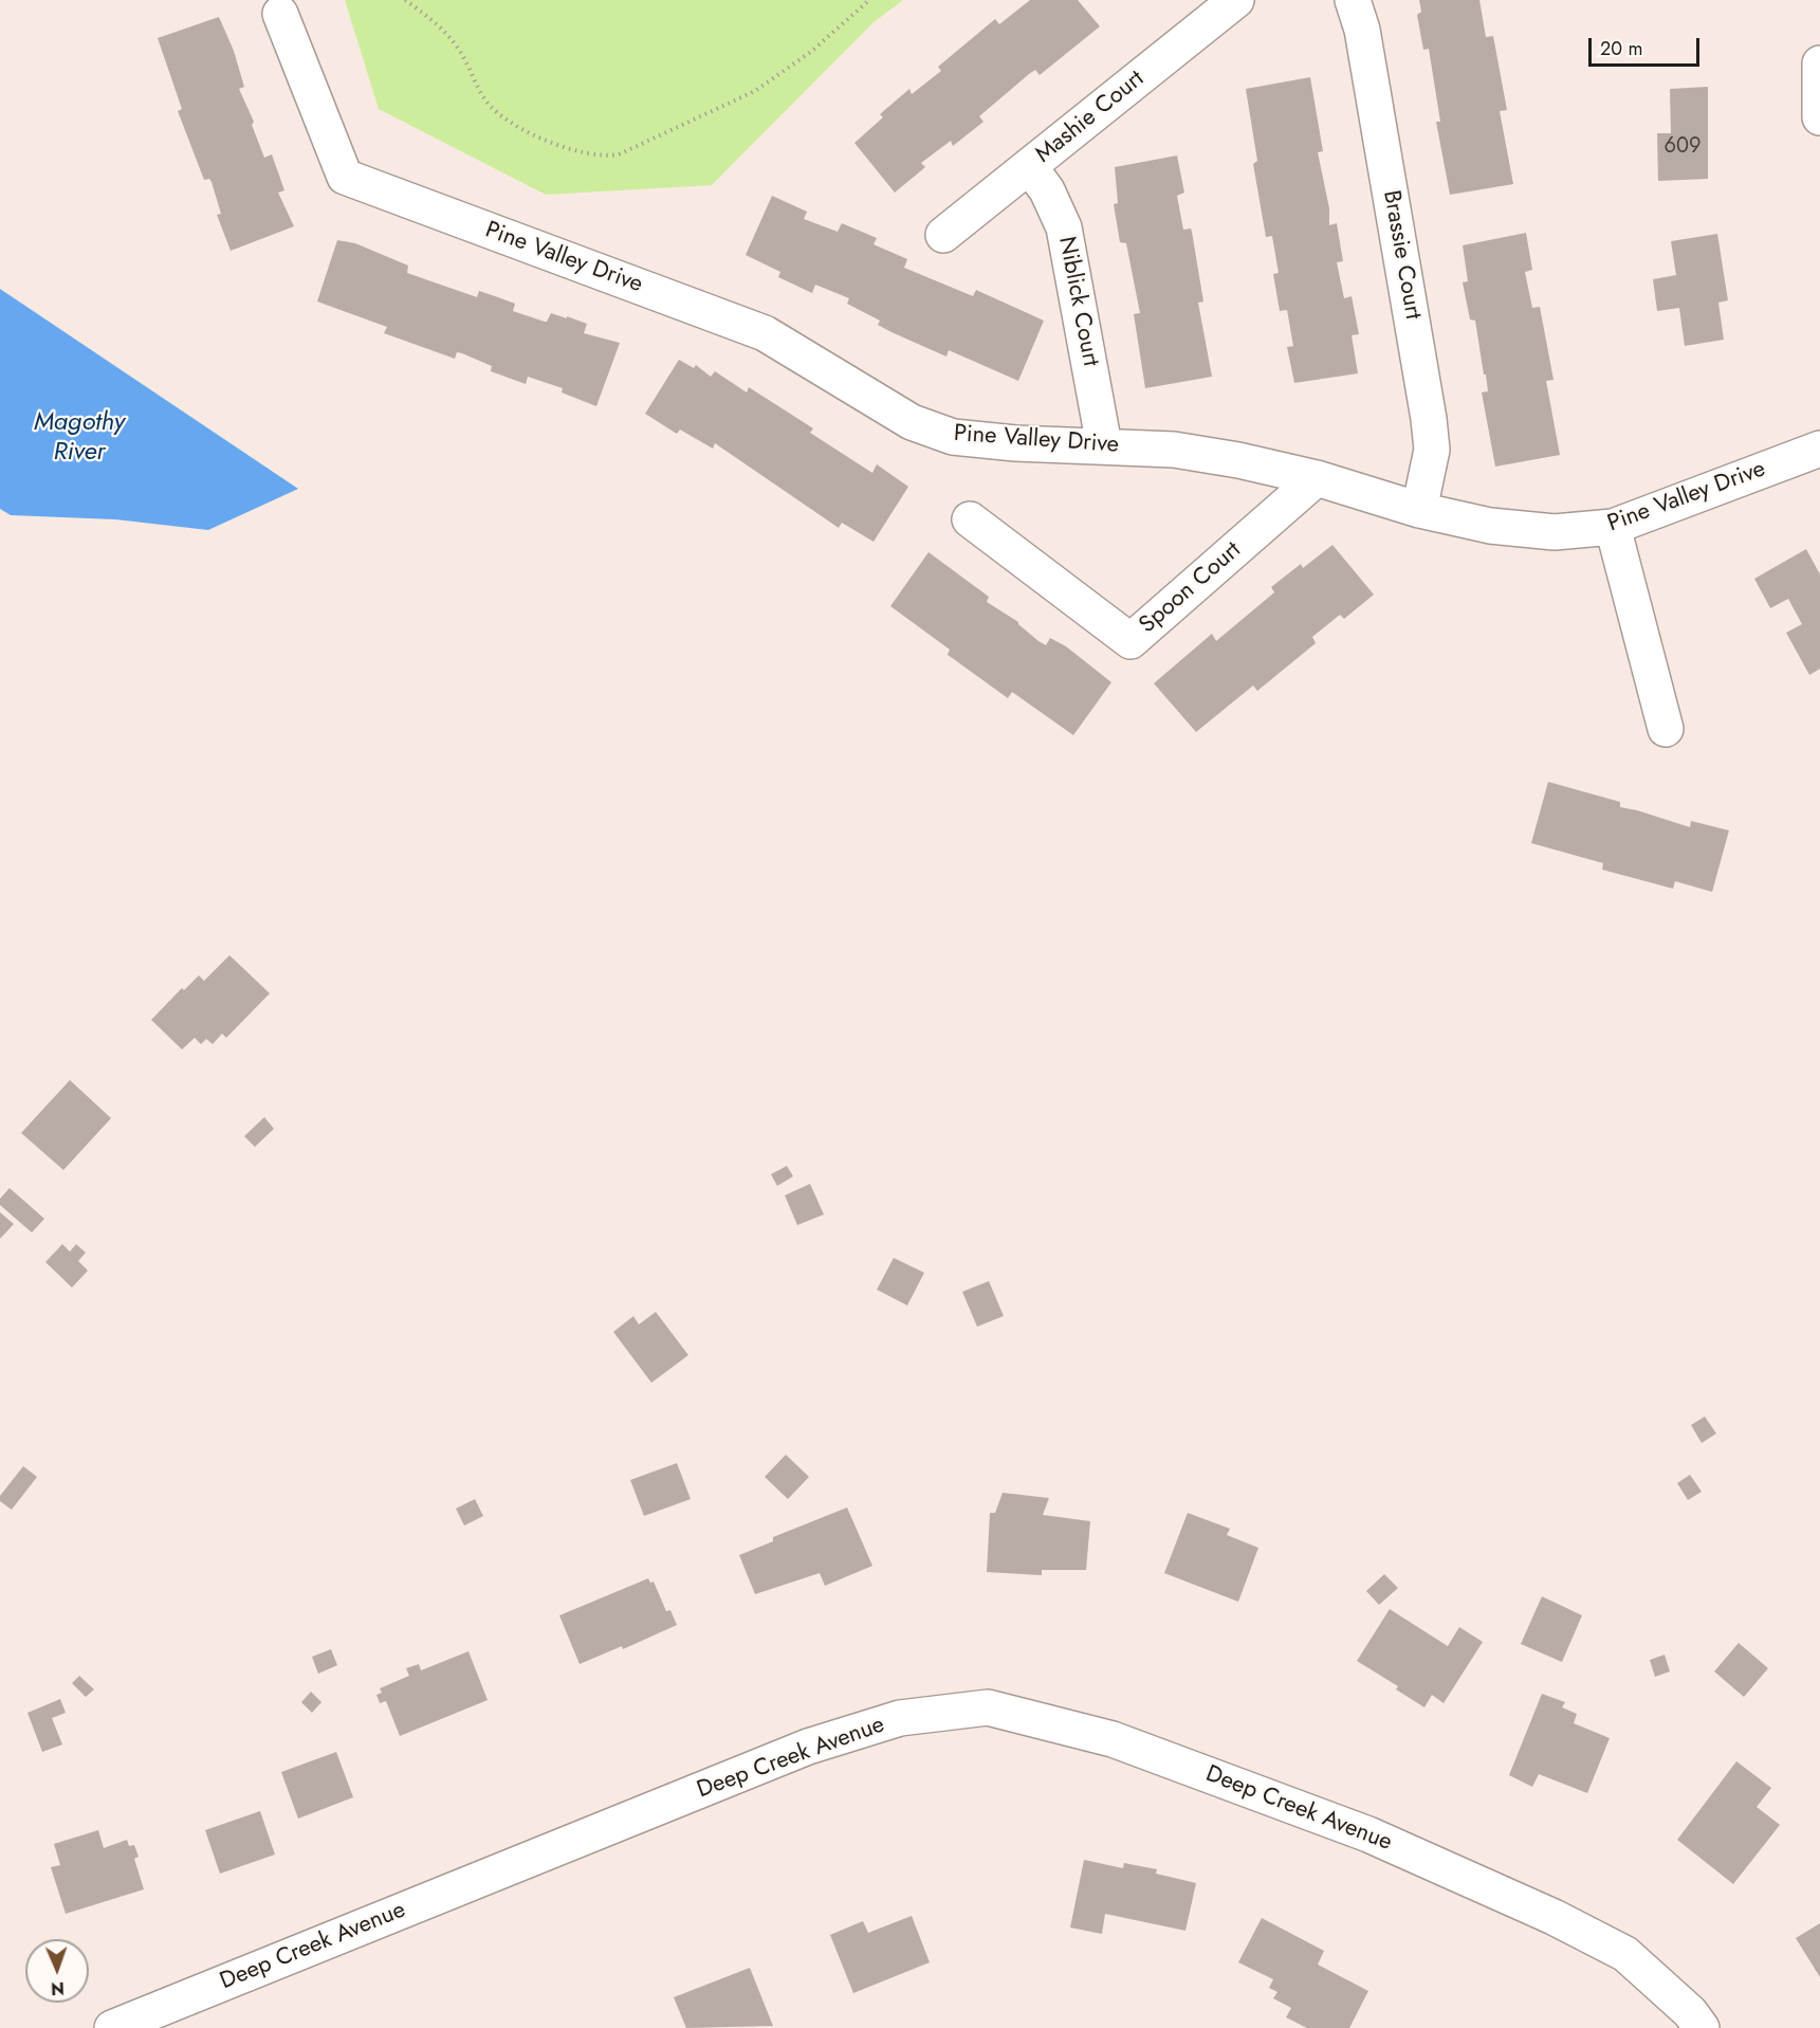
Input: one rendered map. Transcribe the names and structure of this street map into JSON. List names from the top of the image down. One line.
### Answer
{"streets":{"street":["Mashie Court","Brassie Court","Pine Valley Drive","Niblick Court","Spoon Court","Deep Creek Avenue"]},"crossings":[["Mashie Court","Niblick Court"],["Brassie Court","Pine Valley Drive"],["Pine Valley Drive","Niblick Court"],["Pine Valley Drive","Spoon Court"]],"water":["Magothy River"],"house_numbers":["609"],"scale_bar":"20 m","north":"bottom"}
